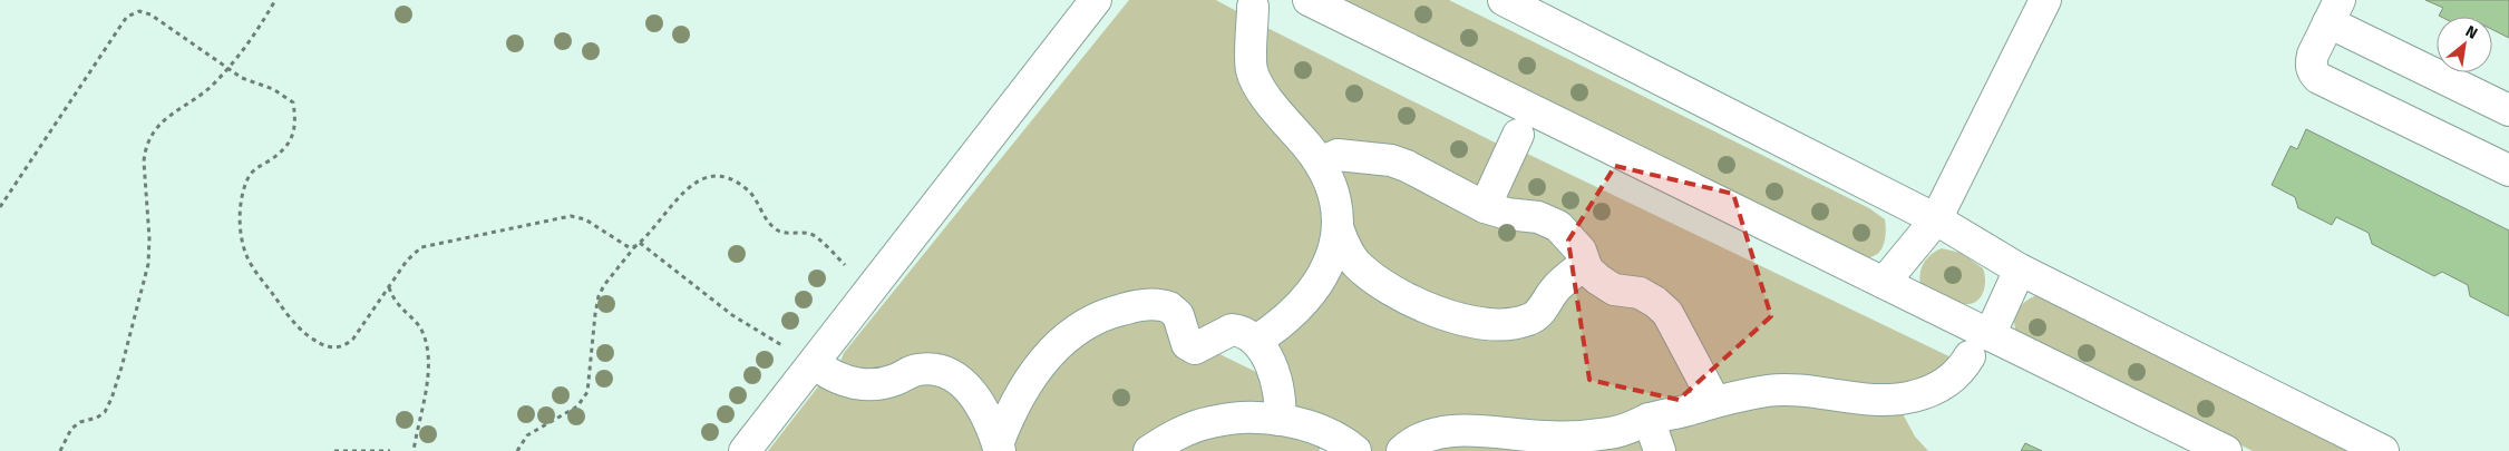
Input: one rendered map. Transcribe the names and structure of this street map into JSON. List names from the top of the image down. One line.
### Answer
{"north":"top right"}
